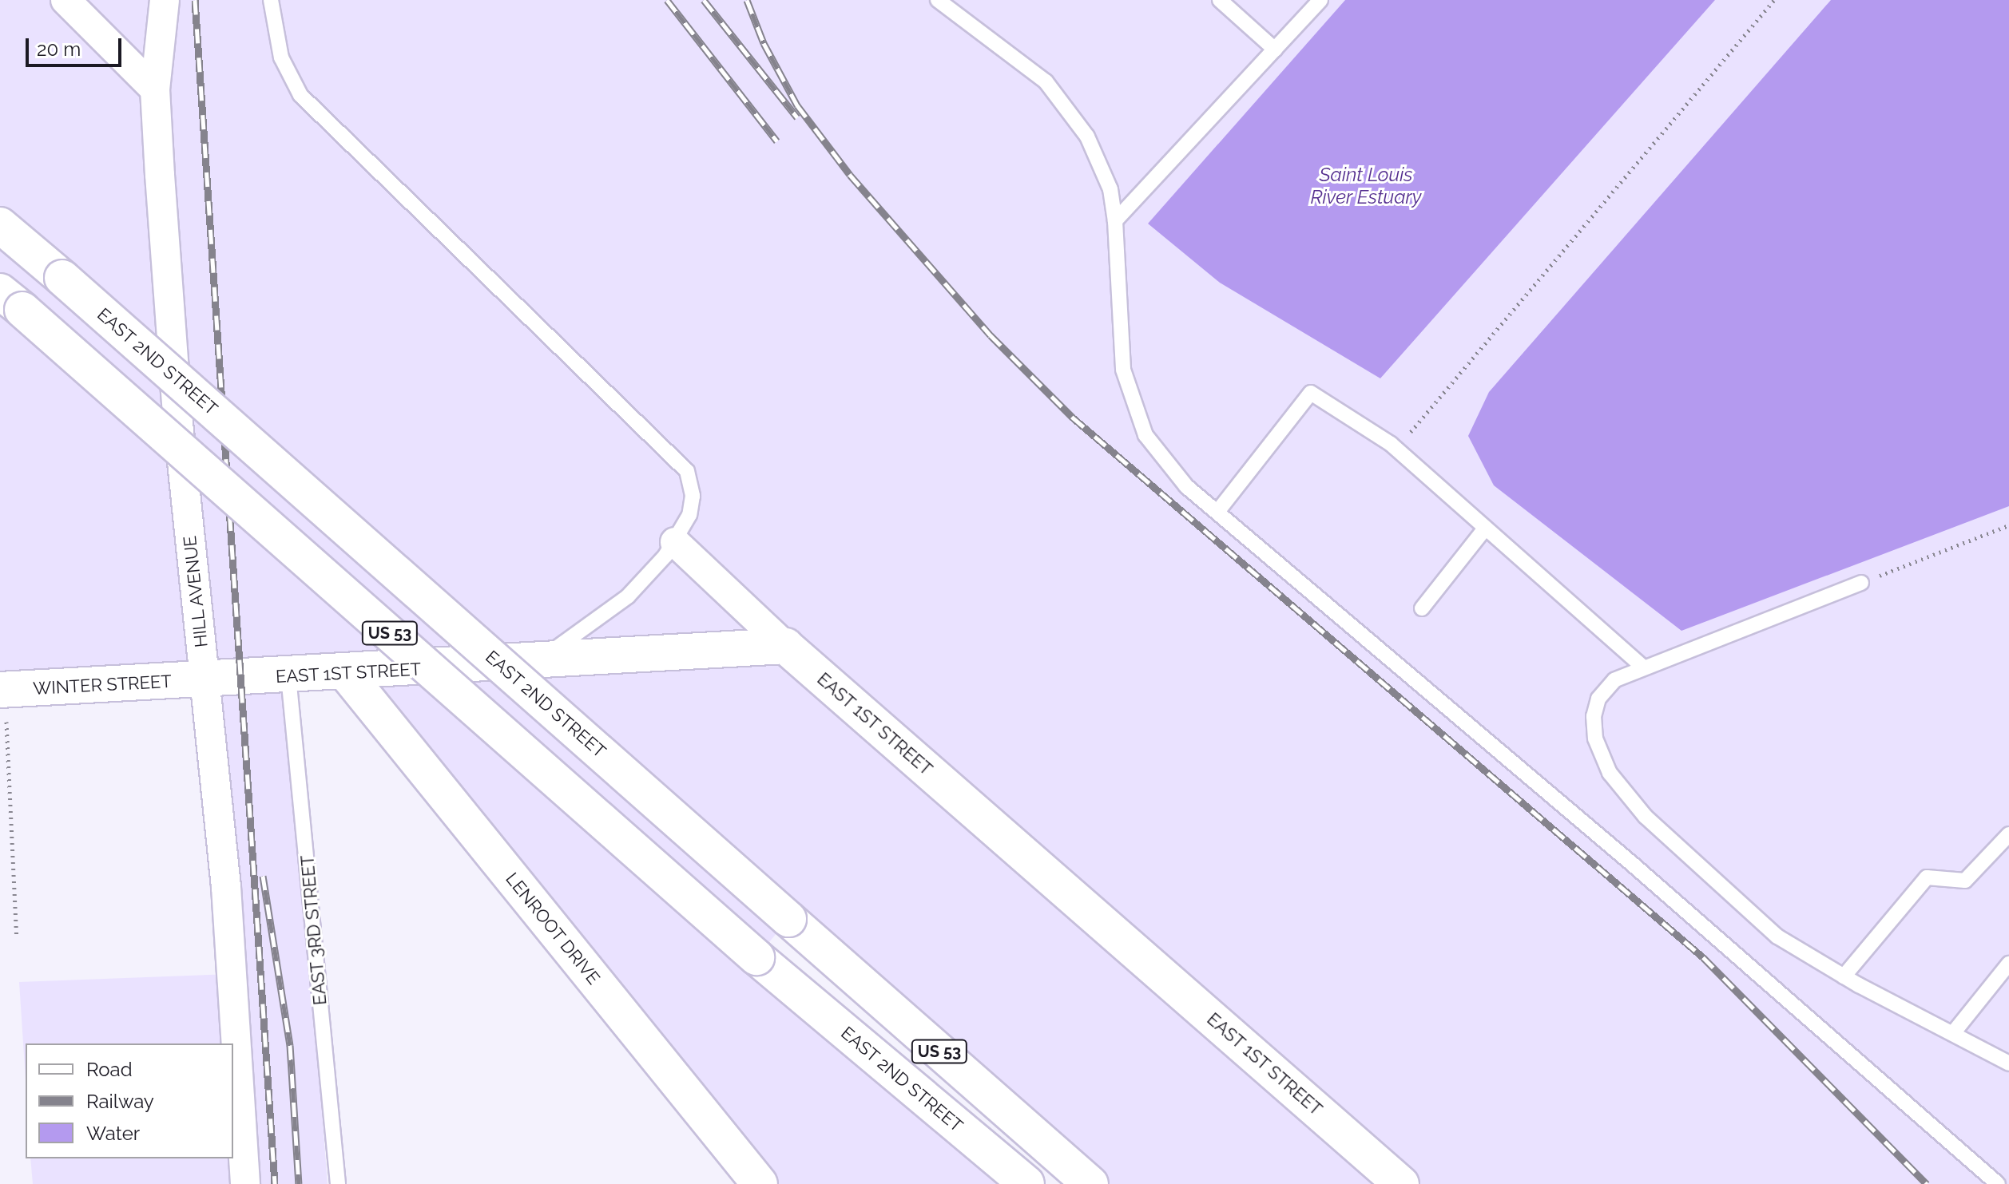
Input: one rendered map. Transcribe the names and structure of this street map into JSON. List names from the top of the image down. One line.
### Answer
{"streets":{"main road":["EAST 2ND STREET","US 53","EAST 1ST STREET","WINTER STREET","LENROOT DRIVE"],"street":["HILL AVENUE"],"lane":["EAST 3RD STREET"]},"crossings":[["HILL AVENUE","EAST 1ST STREET"],["HILL AVENUE","WINTER STREET"],["EAST 1ST STREET","WINTER STREET"],["EAST 1ST STREET","LENROOT DRIVE"],["EAST 1ST STREET","EAST 3RD STREET"]],"water":["Saint Louis River Estuary"],"legend":["Road","Railway","Water"],"scale_bar":"20 m"}
